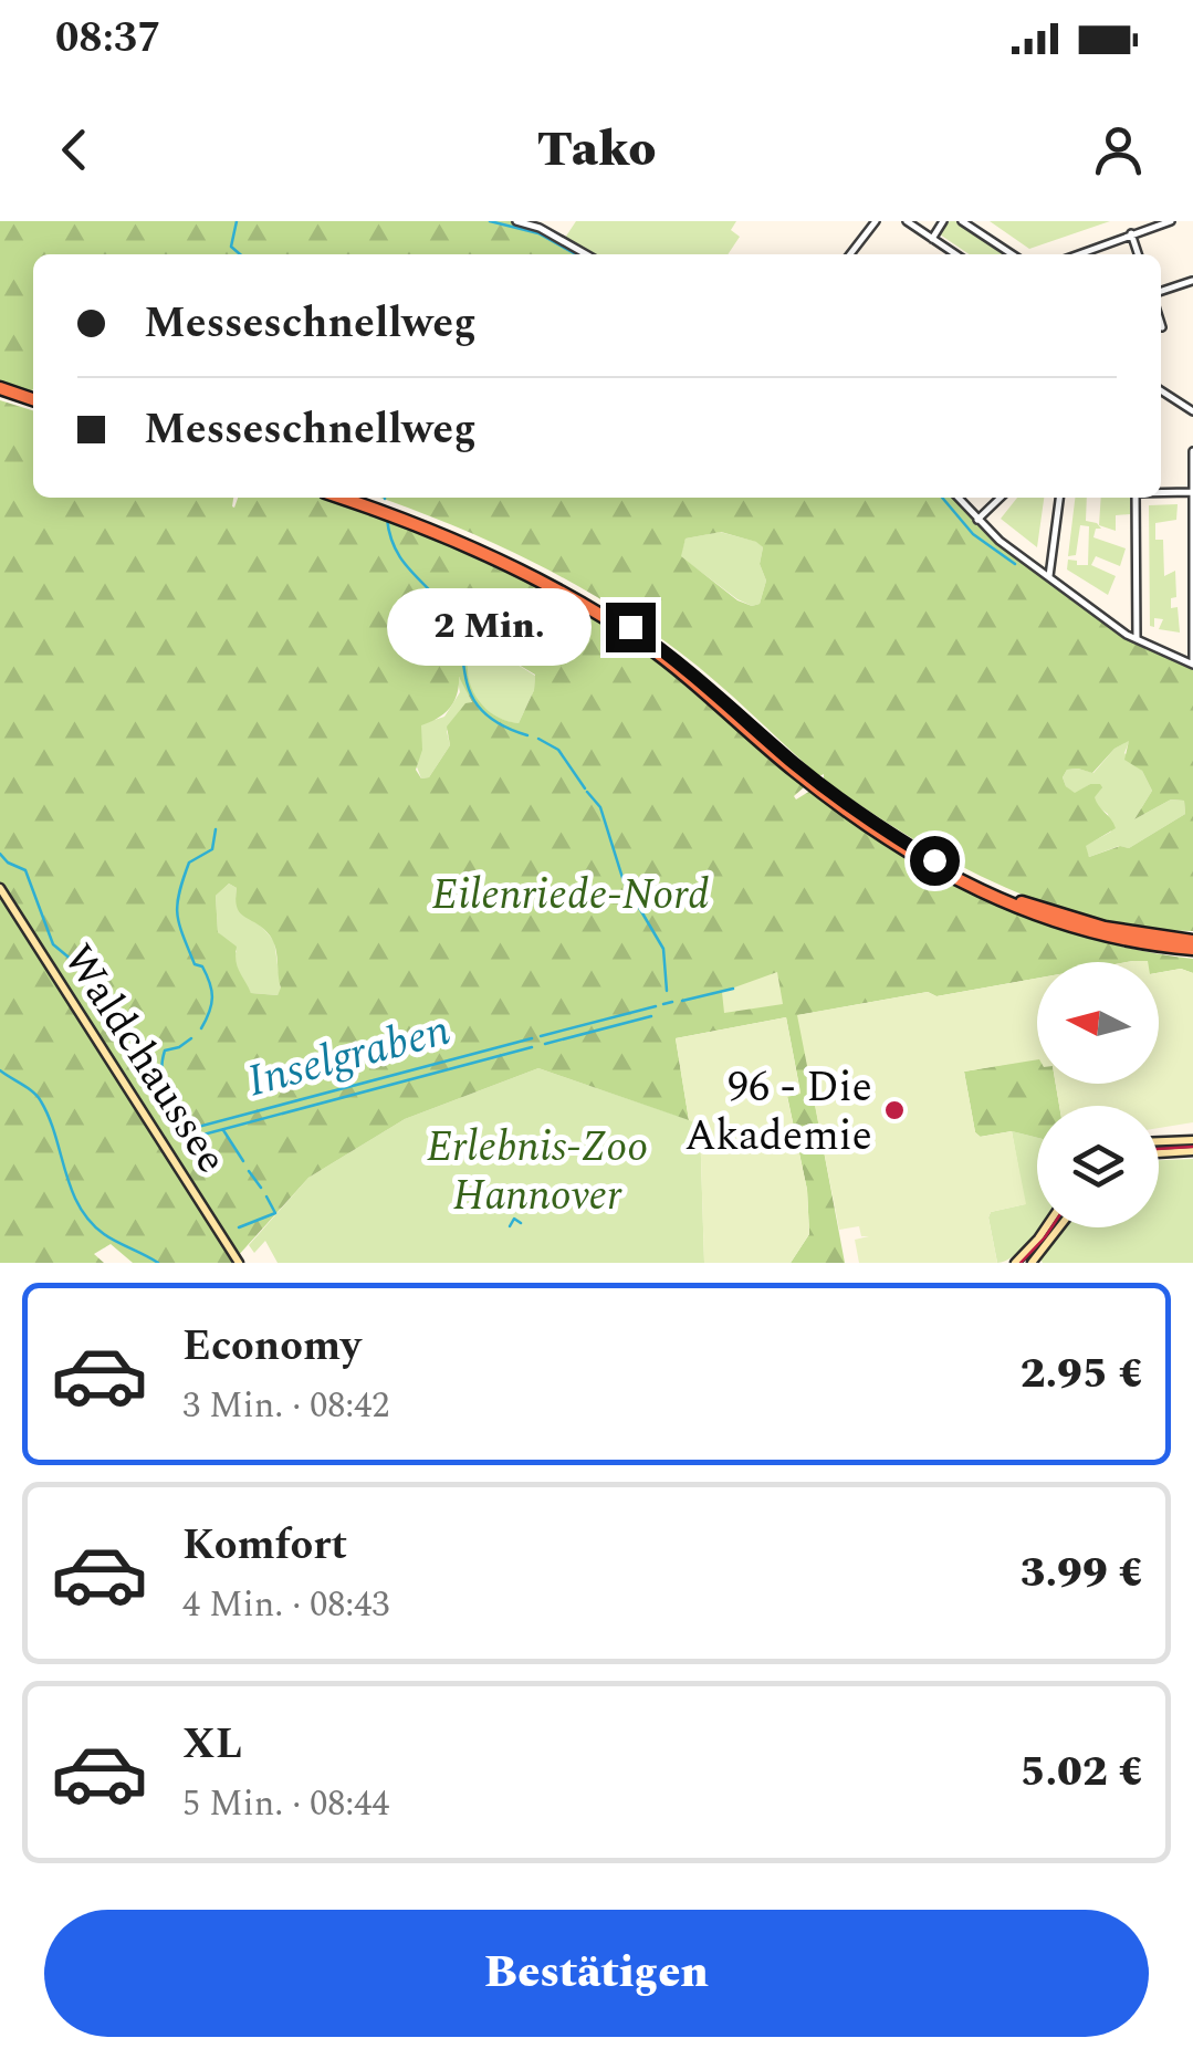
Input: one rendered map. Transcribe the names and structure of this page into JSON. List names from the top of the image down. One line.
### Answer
{"streets":{"street":["Waldchaussee"]},"water":["Inselgraben"],"parks":["Eilenriede-Nord","Erlebnis-Zoo Hannover"],"places":["96 - Die Akademie"],"north":"left","page":{"status":"08:37","header":"Tako","banner":["Messeschnellweg","Messeschnellweg"],"bubble":"2 Min.","list":[{"name":"Economy","note":"3 Min. · 08:42","value":"2.95 €"},{"name":"Komfort","note":"4 Min. · 08:43","value":"3.99 €"},{"name":"XL","note":"5 Min. · 08:44","value":"5.02 €"}],"buttons":"Bestätigen"}}
